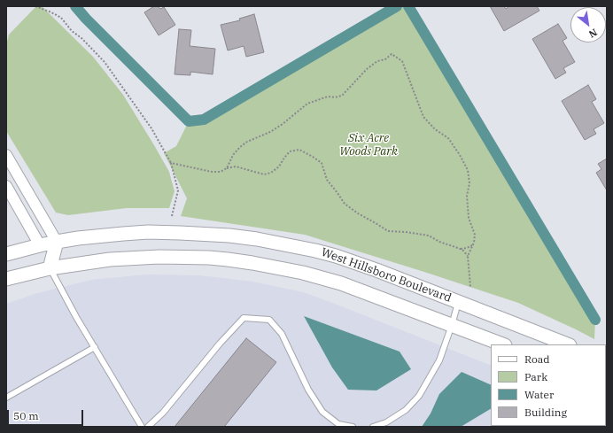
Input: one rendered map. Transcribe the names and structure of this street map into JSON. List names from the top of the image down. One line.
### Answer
{"streets":{"street":["West Hillsboro Boulevard"]},"parks":["Six Acre Woods Park"],"legend":["Road","Park","Water","Building"],"scale_bar":"50 m","north":"bottom right"}
